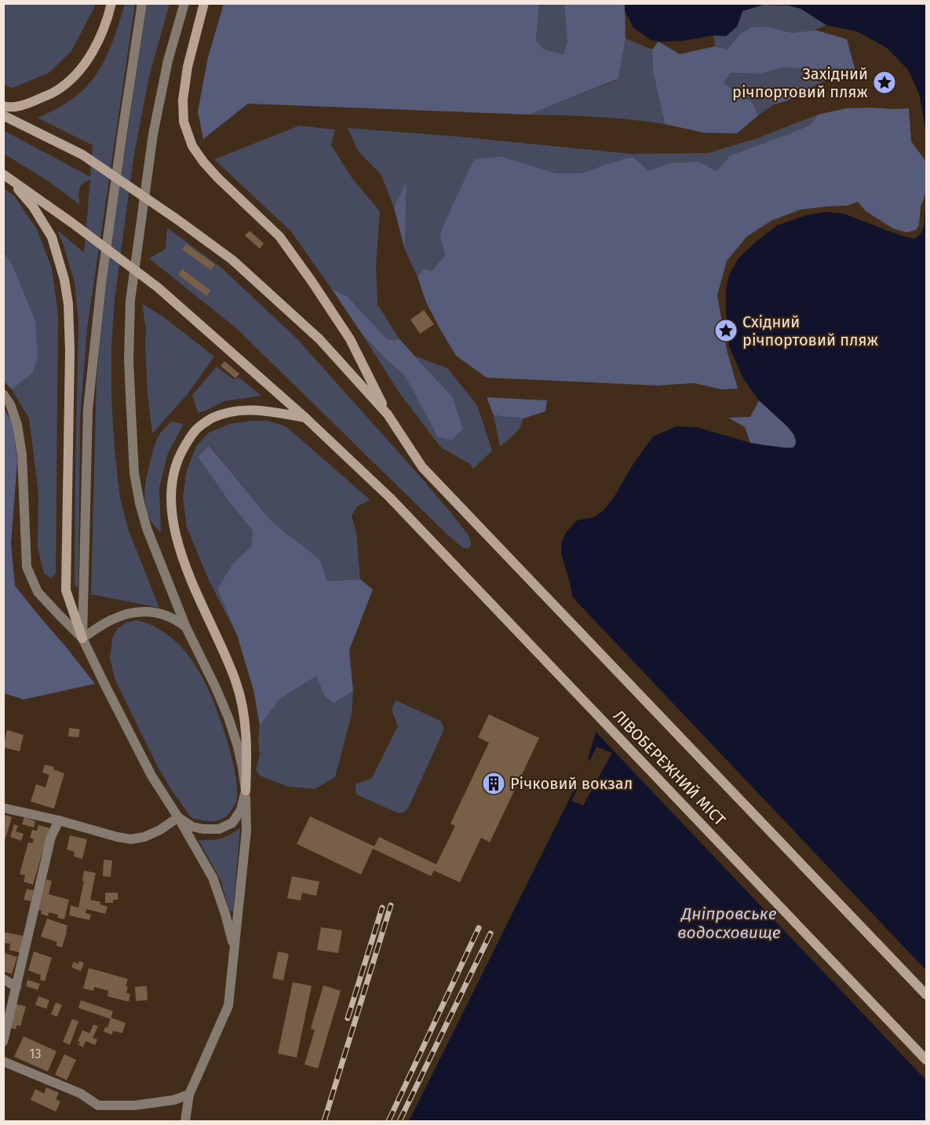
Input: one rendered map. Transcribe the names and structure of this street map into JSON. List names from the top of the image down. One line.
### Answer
{"streets":{"main road":["ЛІВОБЕРЕЖНИЙ МІСТ"]},"water":["Дніпровське водосховище"],"places":{"place":["Західний річпортовий пляж","Східний річпортовий пляж"],"building":["Річковий вокзал"]},"house_numbers":["13"]}
